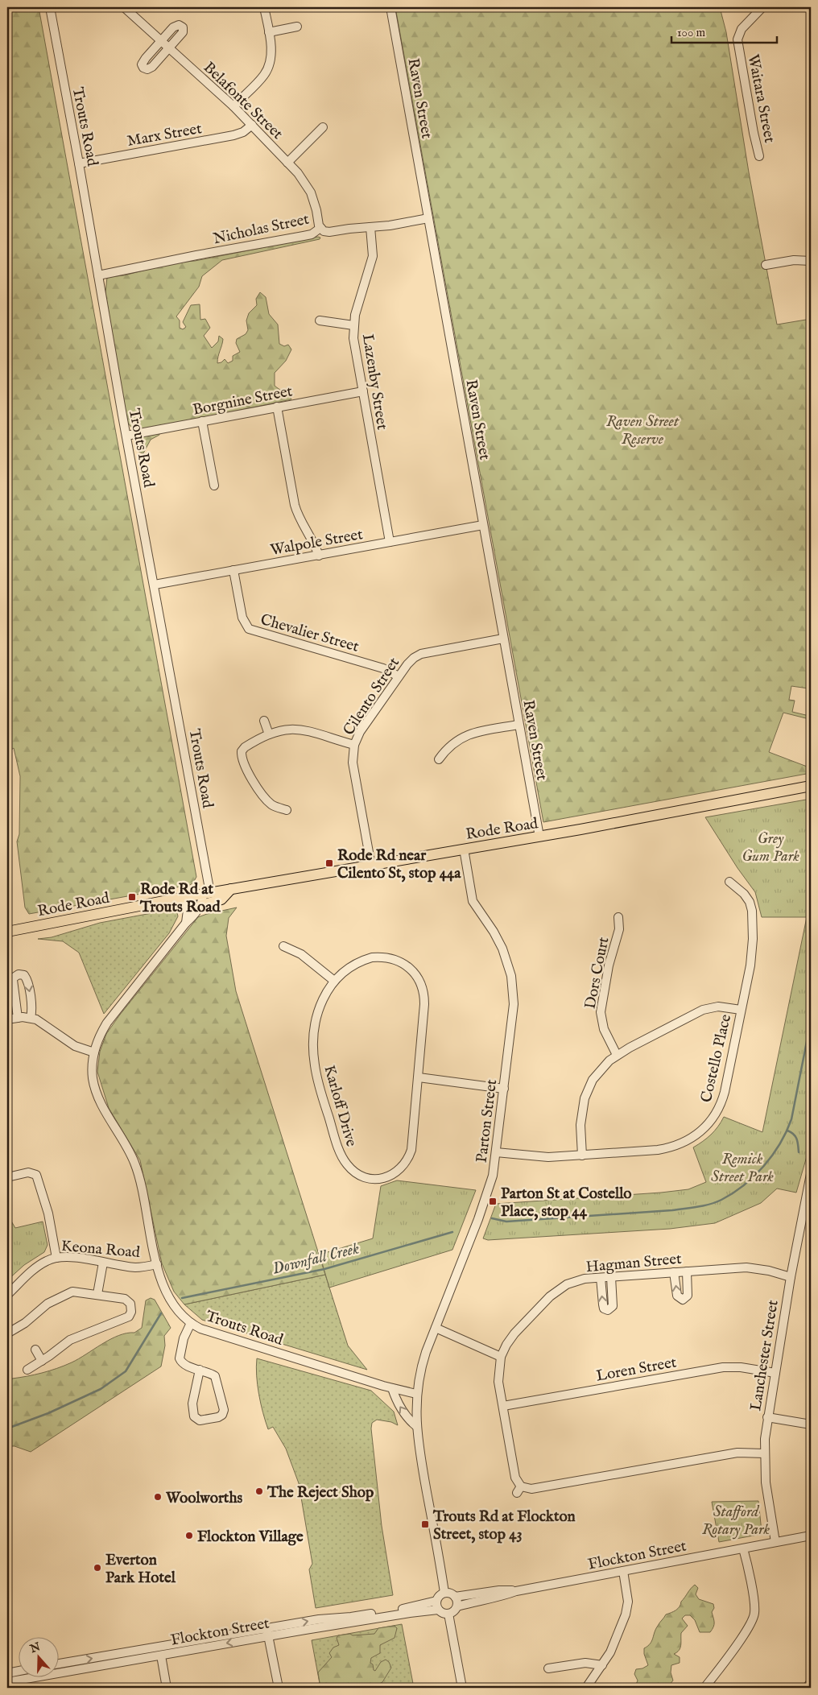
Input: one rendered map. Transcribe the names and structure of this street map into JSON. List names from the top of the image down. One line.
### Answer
{"streets":{"main road":["Rode Road"],"street":["Raven Street","Waitara Street","Belafonte Street","Trouts Road","Marx Street","Nicholas Street","Lazenby Street","Borgnine Street","Walpole Street","Chevalier Street","Cilento Street","Dors Court","Costello Place","Karloff Drive","Parton Street","Keona Road","Hagman Street","Lanchester Street","Loren Street","Flockton Street"]},"crossings":[["Raven Street","Nicholas Street"],["Raven Street","Walpole Street"],["Raven Street","Cilento Street"],["Raven Street","Rode Road"],["Belafonte Street","Marx Street"],["Belafonte Street","Nicholas Street"],["Trouts Road","Marx Street"],["Trouts Road","Nicholas Street"],["Trouts Road","Borgnine Street"],["Trouts Road","Walpole Street"],["Trouts Road","Rode Road"],["Trouts Road","Parton Street"],["Trouts Road","Keona Road"],["Nicholas Street","Lazenby Street"],["Lazenby Street","Borgnine Street"],["Lazenby Street","Walpole Street"],["Walpole Street","Chevalier Street"],["Chevalier Street","Cilento Street"],["Cilento Street","Rode Road"],["Rode Road","Parton Street"],["Costello Place","Parton Street"],["Hagman Street","Lanchester Street"],["Hagman Street","Loren Street"],["Lanchester Street","Loren Street"],["Lanchester Street","Flockton Street"]],"water":["Downfall Creek"],"parks":["Raven Street Reserve","Grey Gum Park","Remick Street Park","Stafford Rotary Park"],"places":{"transit":["Rode Rd near Cilento St, stop 44a","Rode Rd at Trouts Road","Parton St at Costello Place, stop 44","Trouts Rd at Flockton Street, stop 43"],"other":["The Reject Shop","Woolworths","Flockton Village","Everton Park Hotel"]},"scale_bar":"100 m","north":"top"}
